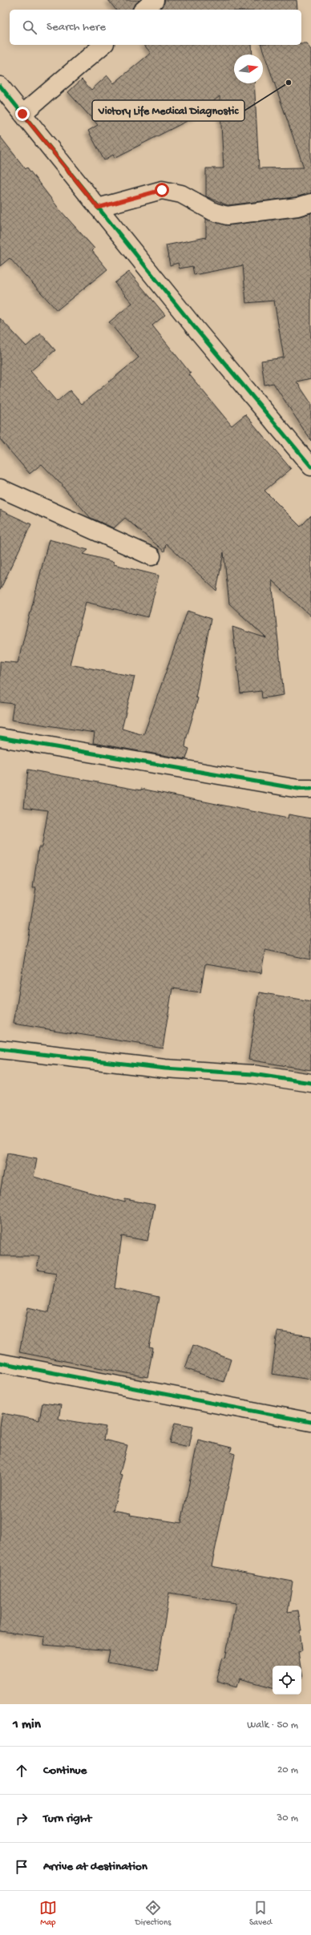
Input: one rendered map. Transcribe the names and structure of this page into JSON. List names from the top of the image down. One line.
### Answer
{"places":["Victory Life Medical Diagnostic"],"north":"right","page":{"search":"Search here","heading":["1 min","Walk · 50 m"],"list":[["Continue","20 m"],["Turn right","30 m"],"Arrive at destination"],"nav":["Map","Directions","Saved"]}}
